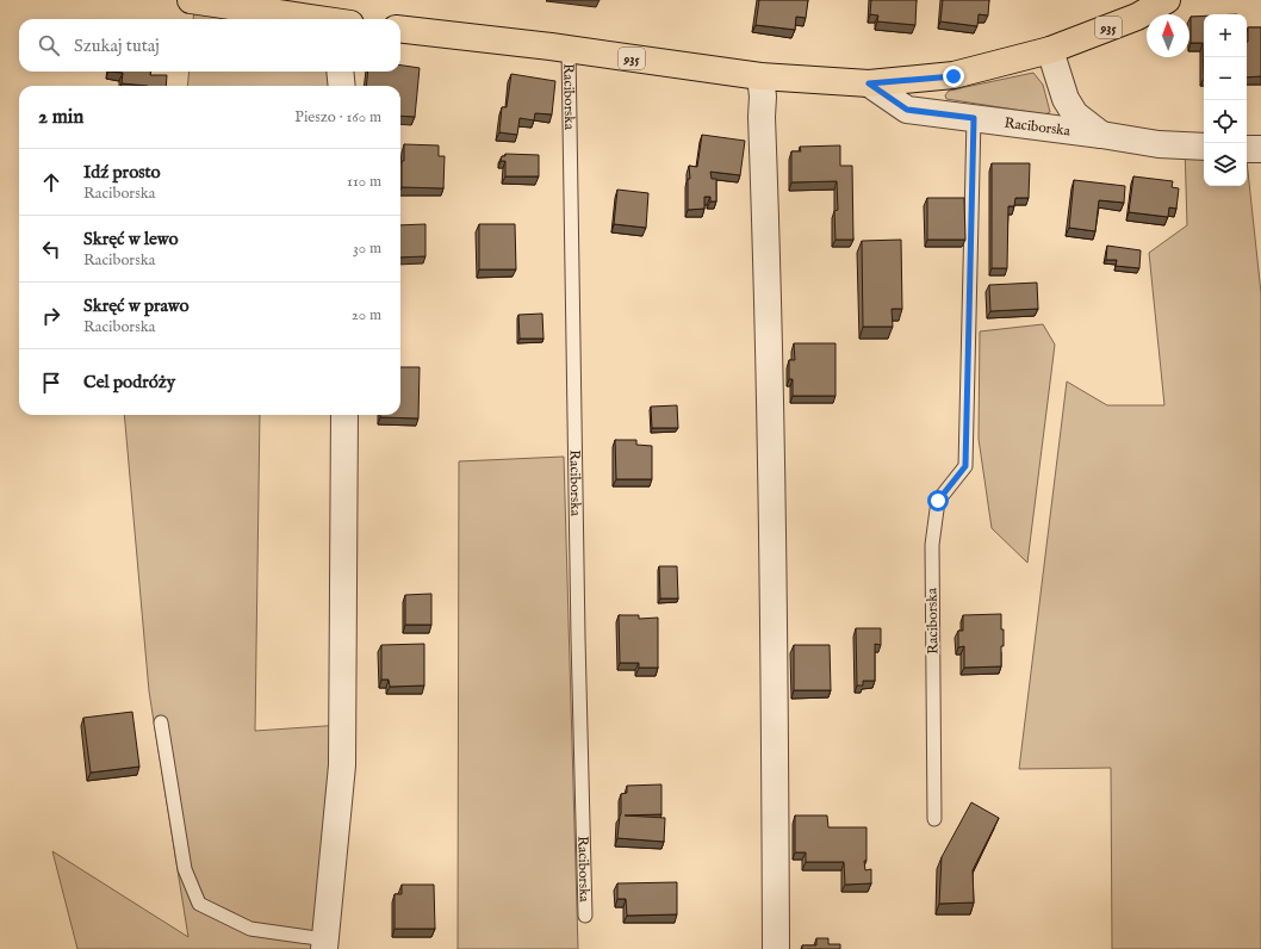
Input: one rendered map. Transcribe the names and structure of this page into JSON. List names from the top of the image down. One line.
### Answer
{"streets":{"main road":["935","Raciborska"]},"north":"top","page":{"map_buttons":["+","−"],"search":"Szukaj tutaj","heading":["2 min","Pieszo · 160 m"],"list":[["Idź prosto","Raciborska","110 m"],["Skręć w lewo","Raciborska","30 m"],["Skręć w prawo","Raciborska","20 m"],"Cel podróży"]}}
